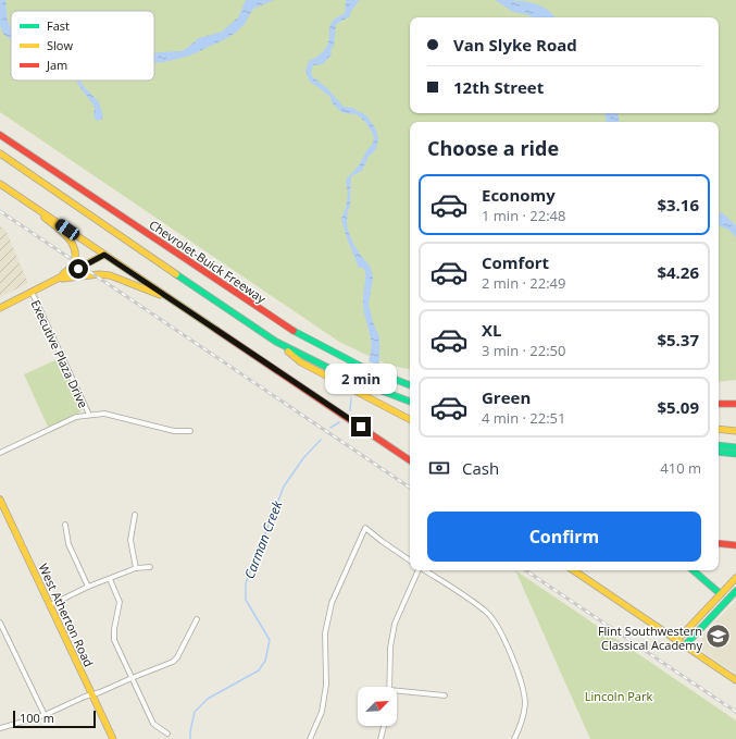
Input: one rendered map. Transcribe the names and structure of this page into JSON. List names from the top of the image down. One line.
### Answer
{"streets":{"main road":["Chevrolet-Buick Freeway","West Atherton Road"],"street":["Executive Plaza Drive"]},"water":["Carman Creek"],"parks":["Lincoln Park"],"places":{"school or university":["Flint Southwestern Classical Academy"]},"legend":["Fast","Slow","Jam"],"scale_bar":"100 m","north":"top right","page":{"banner":["Van Slyke Road","12th Street"],"heading":"Choose a ride","list":[{"name":"Economy","note":"1 min · 22:48","value":"$3.16"},{"name":"Comfort","note":"2 min · 22:49","value":"$4.26"},{"name":"XL","note":"3 min · 22:50","value":"$5.37"},{"name":"Green","note":"4 min · 22:51","value":"$5.09"}],"bubble":"2 min","pay":["Cash","410 m"],"buttons":"Confirm","scale":"100 m"}}
